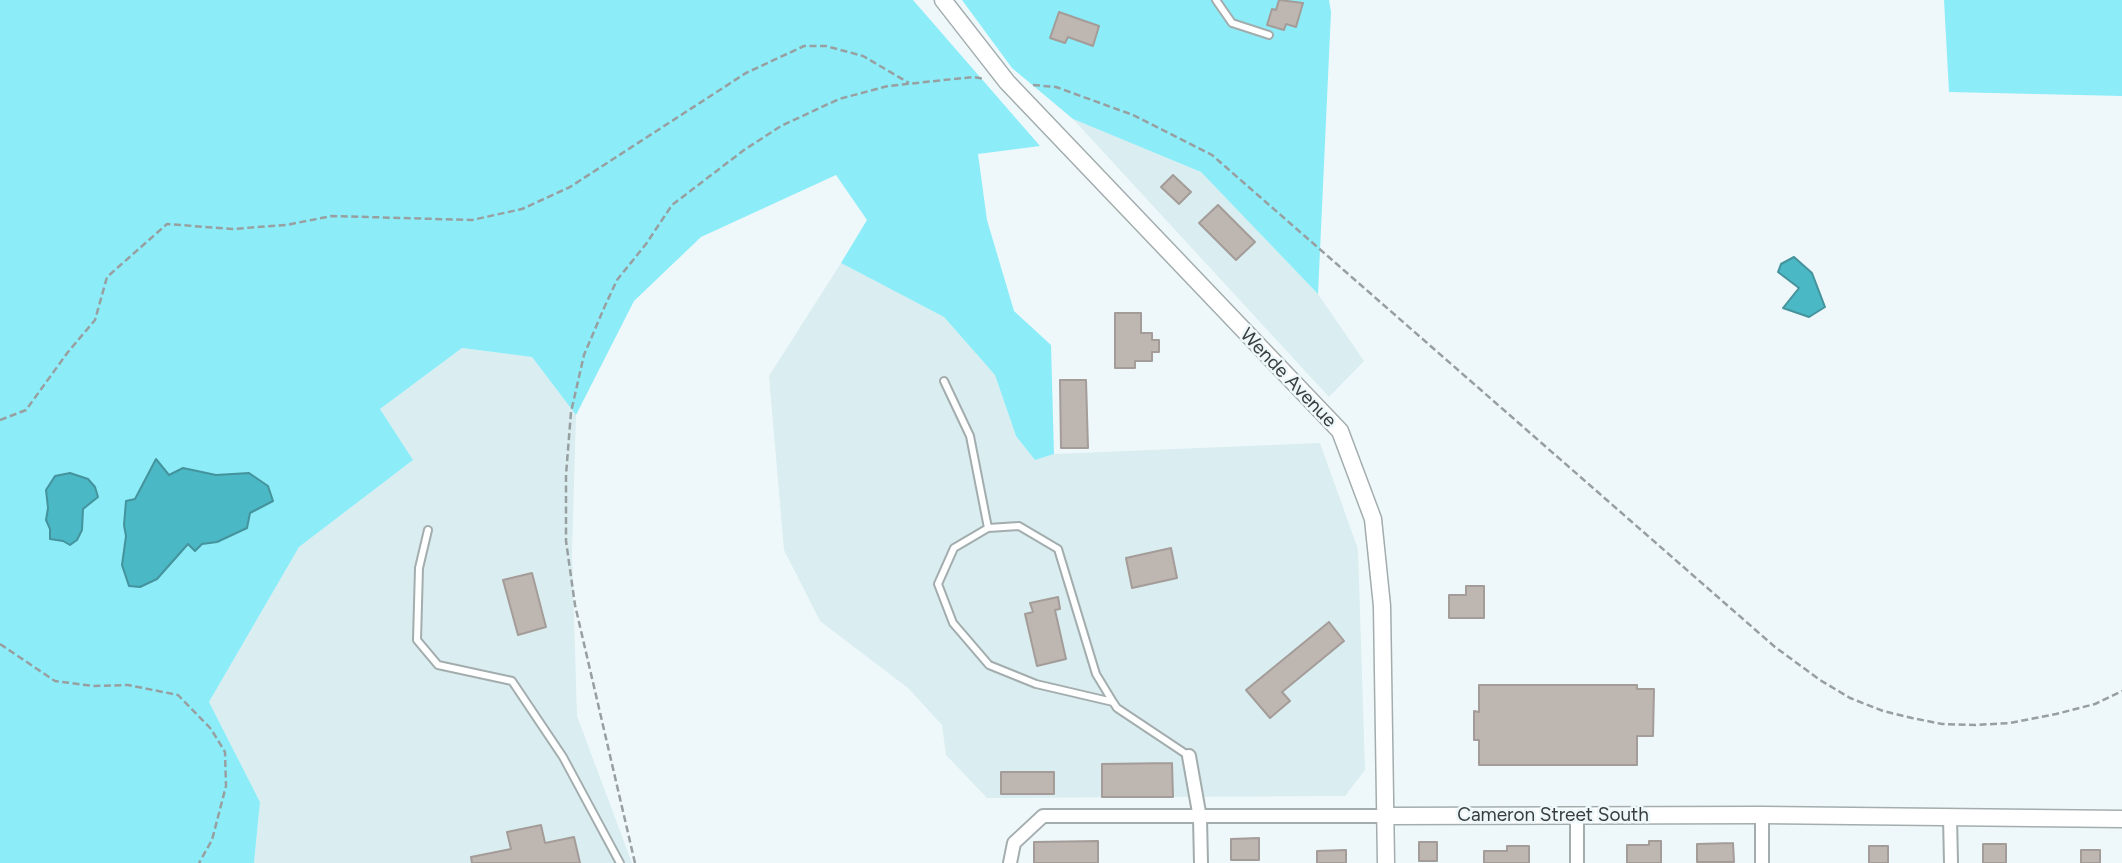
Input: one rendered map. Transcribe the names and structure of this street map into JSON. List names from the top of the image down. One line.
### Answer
{"streets":{"street":["Wende Avenue","Cameron Street South"]},"crossings":[["Wende Avenue","Cameron Street South"]]}
